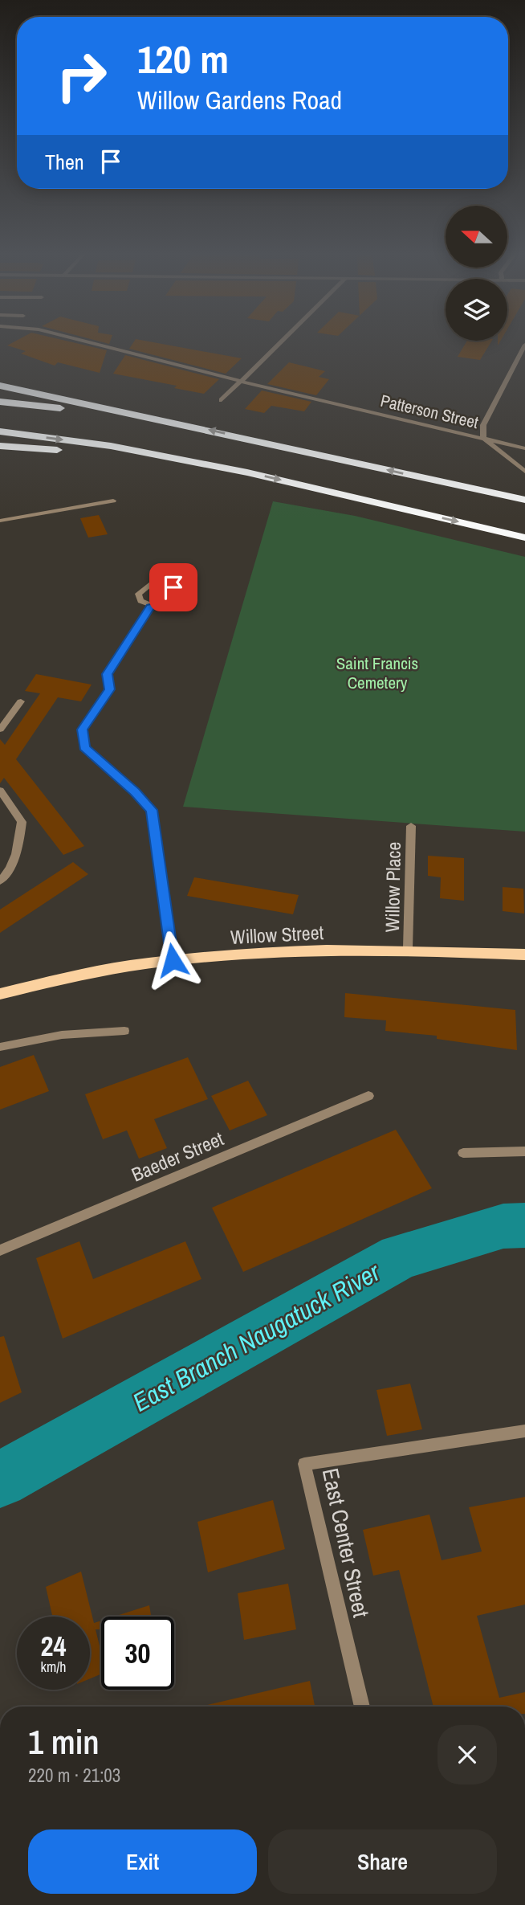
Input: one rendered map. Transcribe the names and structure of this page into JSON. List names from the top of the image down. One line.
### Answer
{"streets":{"main road":["Willow Street"],"street":["Patterson Street","Willow Place","Baeder Street","East Center Street"]},"crossings":[["Willow Place","Willow Street"]],"water":["East Branch Naugatuck River"],"parks":["Saint Francis Cemetery"],"north":"left","page":{"turn":["120 m","Willow Gardens Road"],"then":"Then","speed":"24 km/h","limit":"30","heading":["1 min","220 m · 21:03"],"buttons":["Exit","Share"]}}
